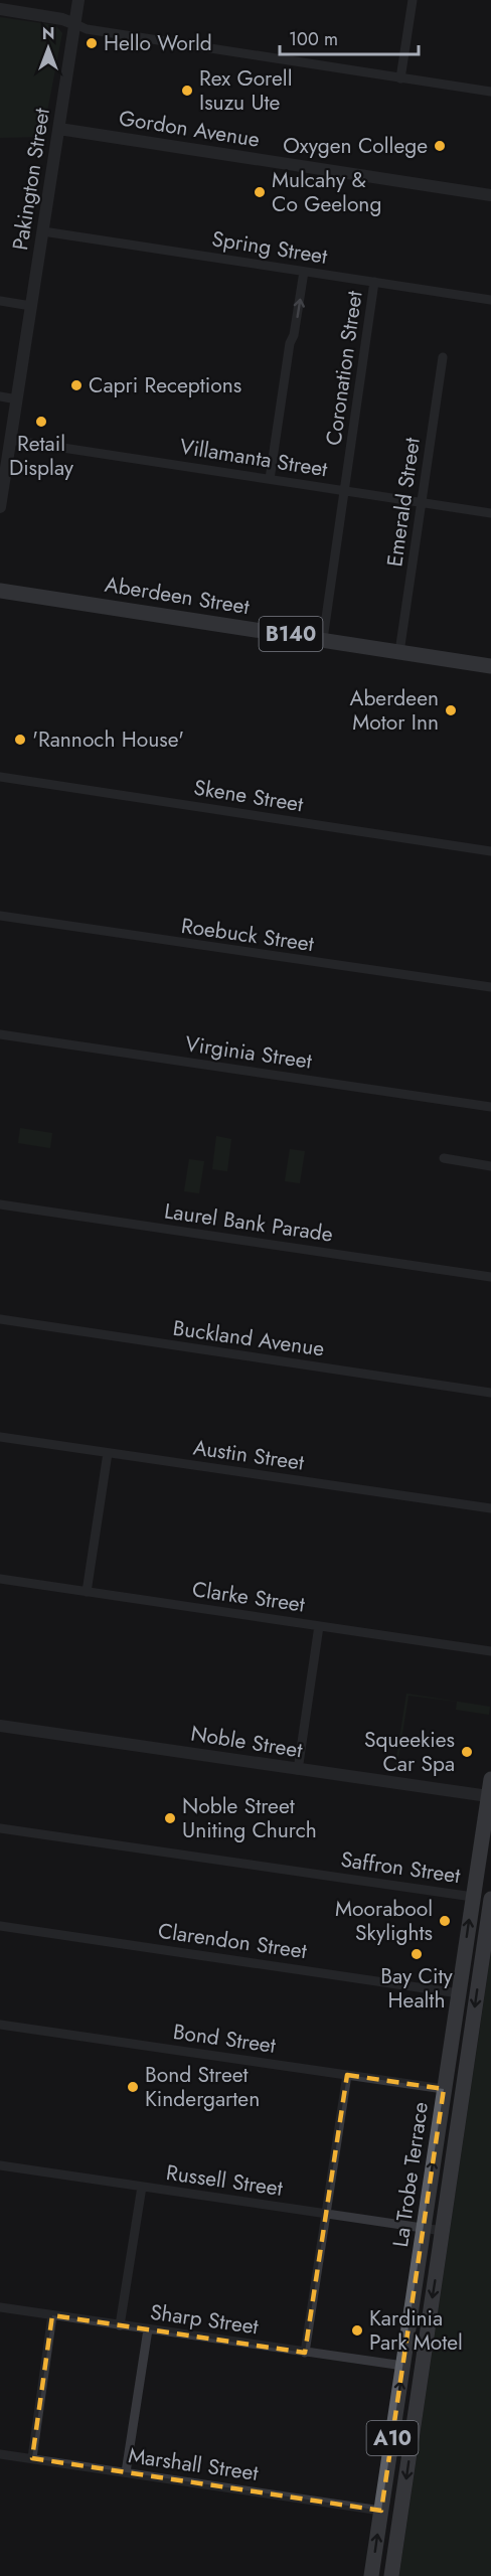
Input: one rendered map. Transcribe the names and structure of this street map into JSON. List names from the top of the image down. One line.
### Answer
{"streets":{"highway":["La Trobe Terrace","A10"],"main road":["Aberdeen Street","B140"],"street":["Gordon Avenue","Pakington Street","Spring Street","Coronation Street","Villamanta Street","Emerald Street","Skene Street","Roebuck Street","Virginia Street","Laurel Bank Parade","Buckland Avenue","Austin Street","Clarke Street","Noble Street","Saffron Street","Clarendon Street","Bond Street","Russell Street","Sharp Street","Marshall Street"]},"crossings":[["Gordon Avenue","Pakington Street"],["Pakington Street","Spring Street"],["Pakington Street","Villamanta Street"],["Spring Street","Coronation Street"],["Coronation Street","Villamanta Street"],["Coronation Street","Aberdeen Street"],["Villamanta Street","Emerald Street"],["Emerald Street","Aberdeen Street"],["Noble Street","La Trobe Terrace"],["Saffron Street","La Trobe Terrace"],["Clarendon Street","La Trobe Terrace"],["Bond Street","La Trobe Terrace"],["La Trobe Terrace","Russell Street"],["La Trobe Terrace","Sharp Street"],["La Trobe Terrace","Marshall Street"]],"places":["Hello World","Rex Gorell Isuzu Ute","Oxygen College","Mulcahy & Co Geelong","Capri Receptions","Retail Display","Aberdeen Motor Inn","'Rannoch House'","Squeekies Car Spa","Noble Street Uniting Church","Moorabool Skylights","Bay City Health","Bond Street Kindergarten","Kardinia Park Motel"],"scale_bar":"100 m","north":"top"}
